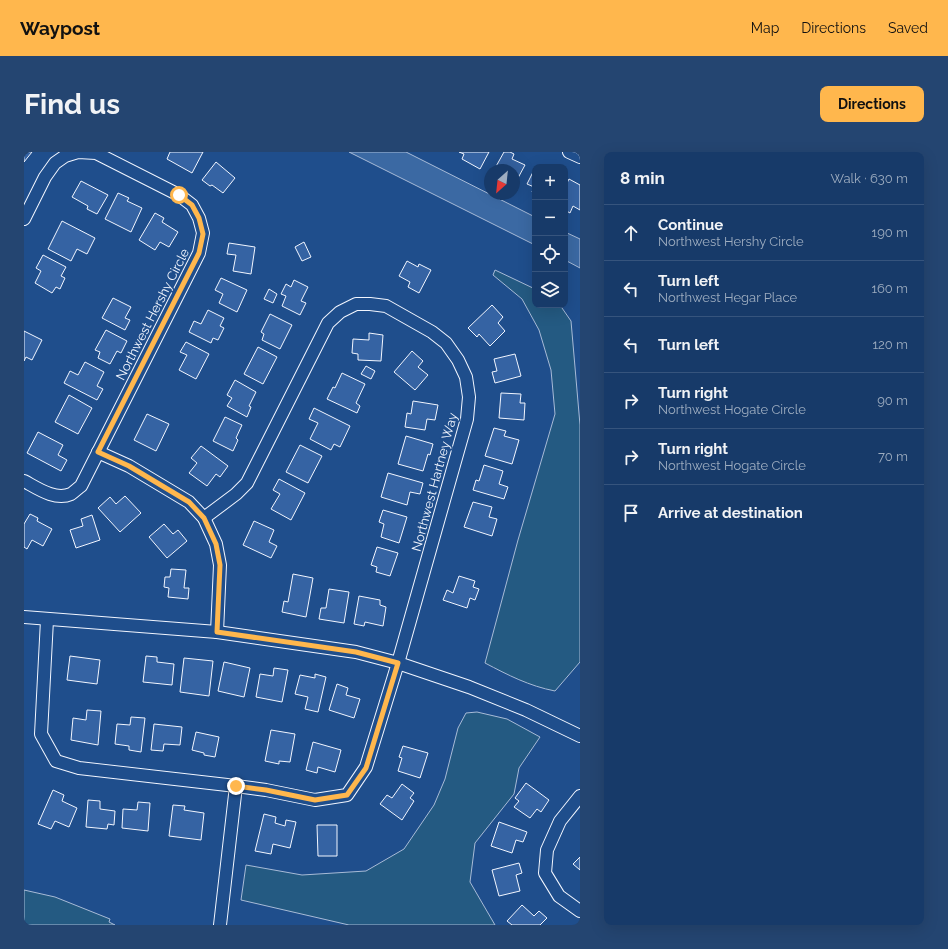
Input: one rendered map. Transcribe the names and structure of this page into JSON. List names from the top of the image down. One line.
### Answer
{"streets":{"street":["Northwest Hershy Circle","Northwest Hartney Way"]},"north":"bottom left","page":{"header":"Waypost","nav":["Map","Directions","Saved"],"buttons":"Directions","title":"Find us","heading":["8 min","Walk · 630 m"],"map_buttons":["+","−"],"list":[["Continue","Northwest Hershy Circle","190 m"],["Turn left","Northwest Hegar Place","160 m"],["Turn left","120 m"],["Turn right","Northwest Hogate Circle","90 m"],["Turn right","Northwest Hogate Circle","70 m"],"Arrive at destination"]}}
